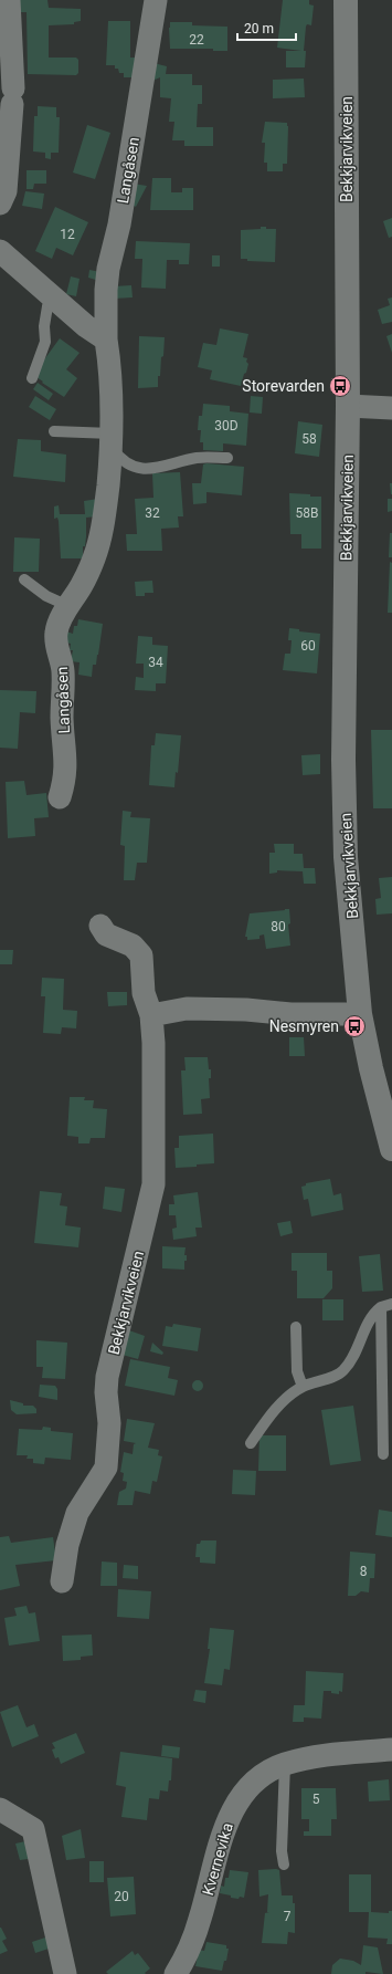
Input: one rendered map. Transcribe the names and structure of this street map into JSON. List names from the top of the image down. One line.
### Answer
{"streets":{"street":["Bekkjarvikveien","Langåsen","Kvernevika"]},"places":{"bus stop":["Storevarden","Nesmyren"]},"house_numbers":["22","12","30D","58","32","58B","60","34","80","8","5","20","7"],"scale_bar":"20 m"}
